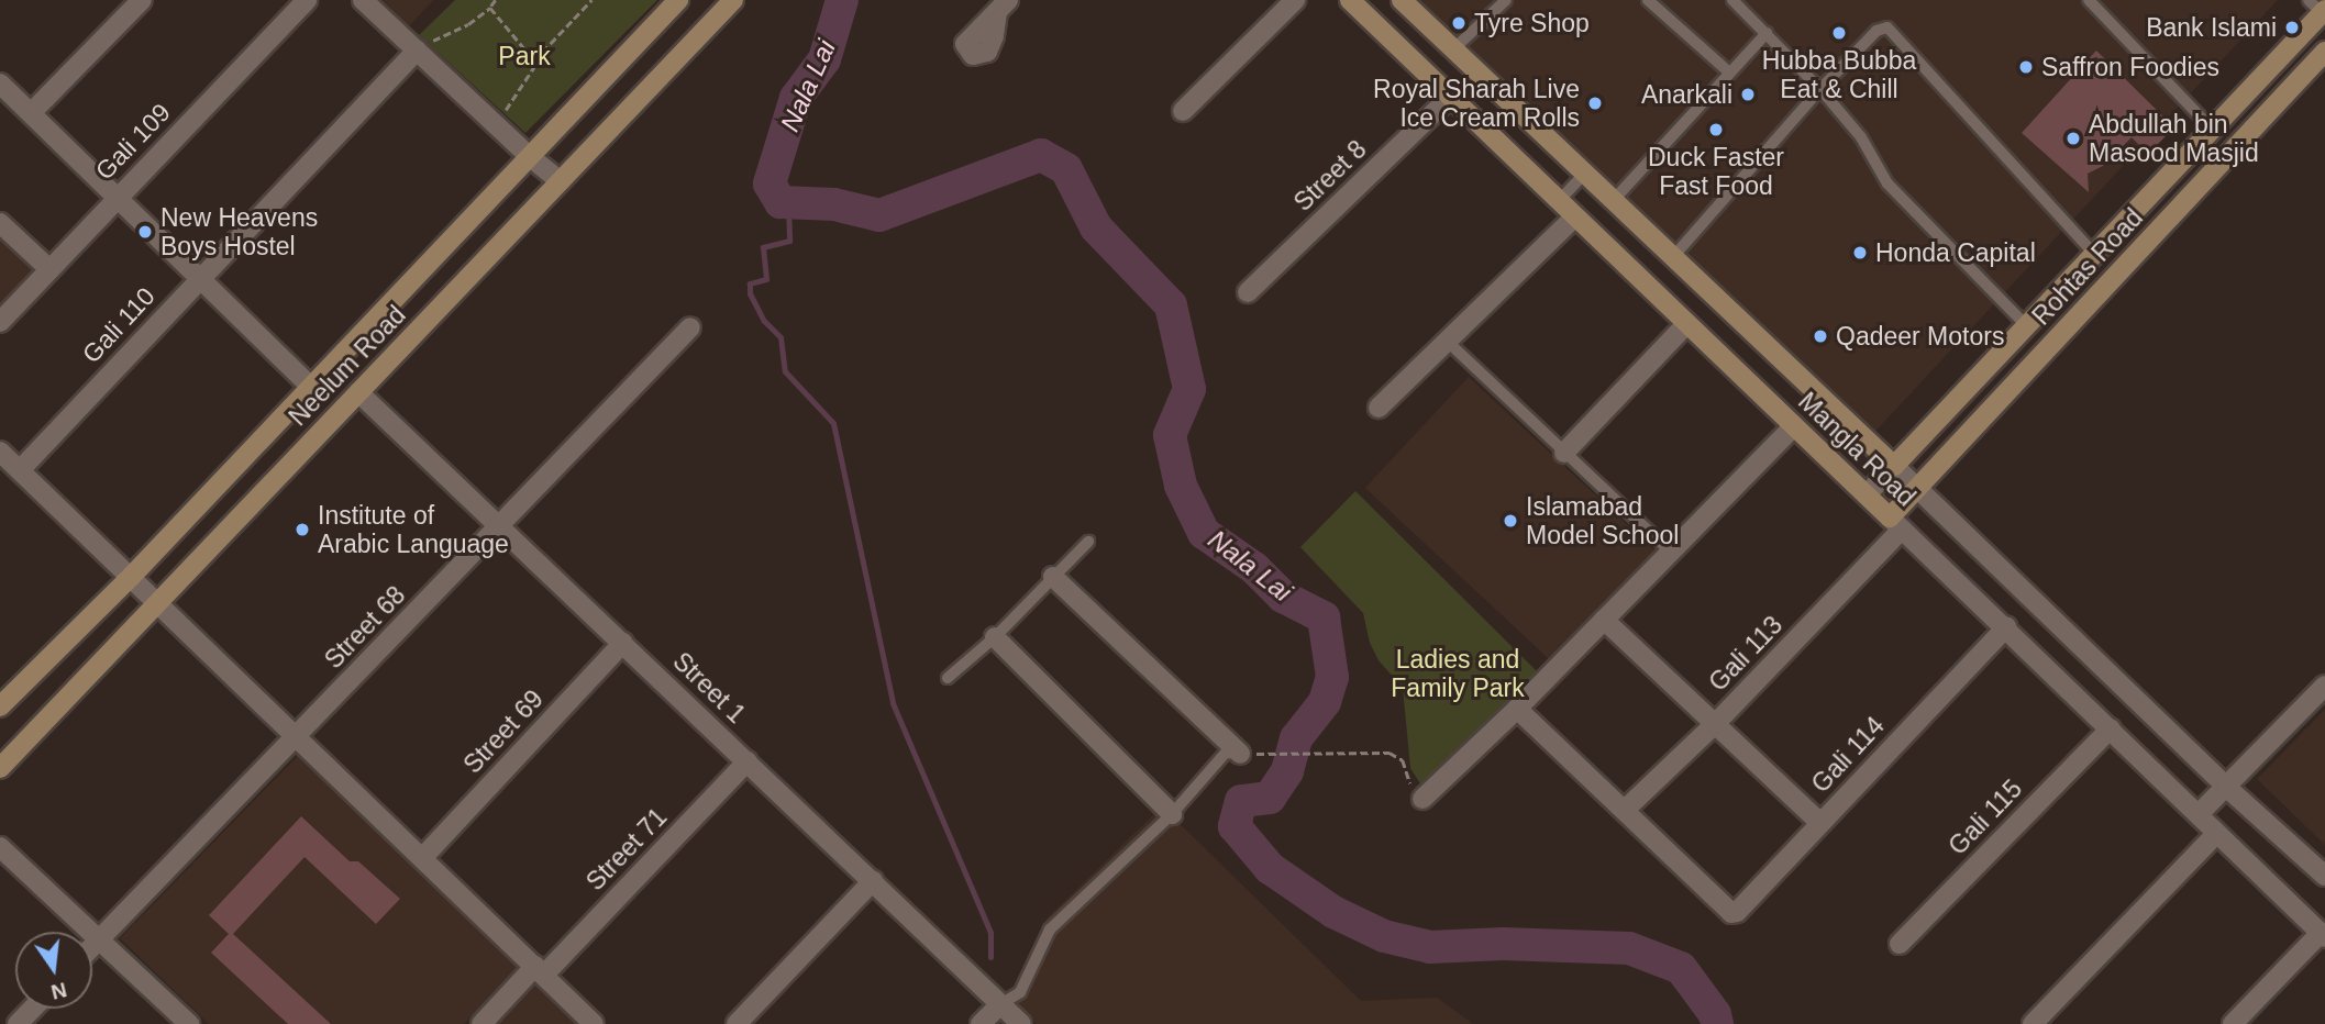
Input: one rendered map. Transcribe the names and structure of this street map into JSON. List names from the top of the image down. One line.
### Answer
{"streets":{"main road":["Rohtas Road","Neelum Road","Mangla Road"],"street":["Gali 109","Street 8","Gali 110","Street 68","Gali 113","Street 1","Street 69","Gali 114","Gali 115","Street 71"]},"crossings":[["Street 8","Mangla Road"],["Rohtas Road","Mangla Road"],["Rohtas Road","Gali 113"],["Neelum Road","Street 1"],["Mangla Road","Gali 113"],["Mangla Road","Gali 114"],["Mangla Road","Gali 115"],["Street 68","Street 1"],["Gali 113","Gali 114"],["Street 1","Street 69"],["Street 1","Street 71"]],"water":["Nala Lai"],"parks":["Park","Ladies and Family Park"],"places":["Tyre Shop","Bank Islami","Hubba Bubba Eat & Chill","Saffron Foodies","Anarkali","Royal Sharah Live Ice Cream Rolls","Duck Faster Fast Food","Abdullah bin Masood Masjid","New Heavens Boys Hostel","Honda Capital","Qadeer Motors","Islamabad Model School","Institute of Arabic Language"],"north":"bottom"}
